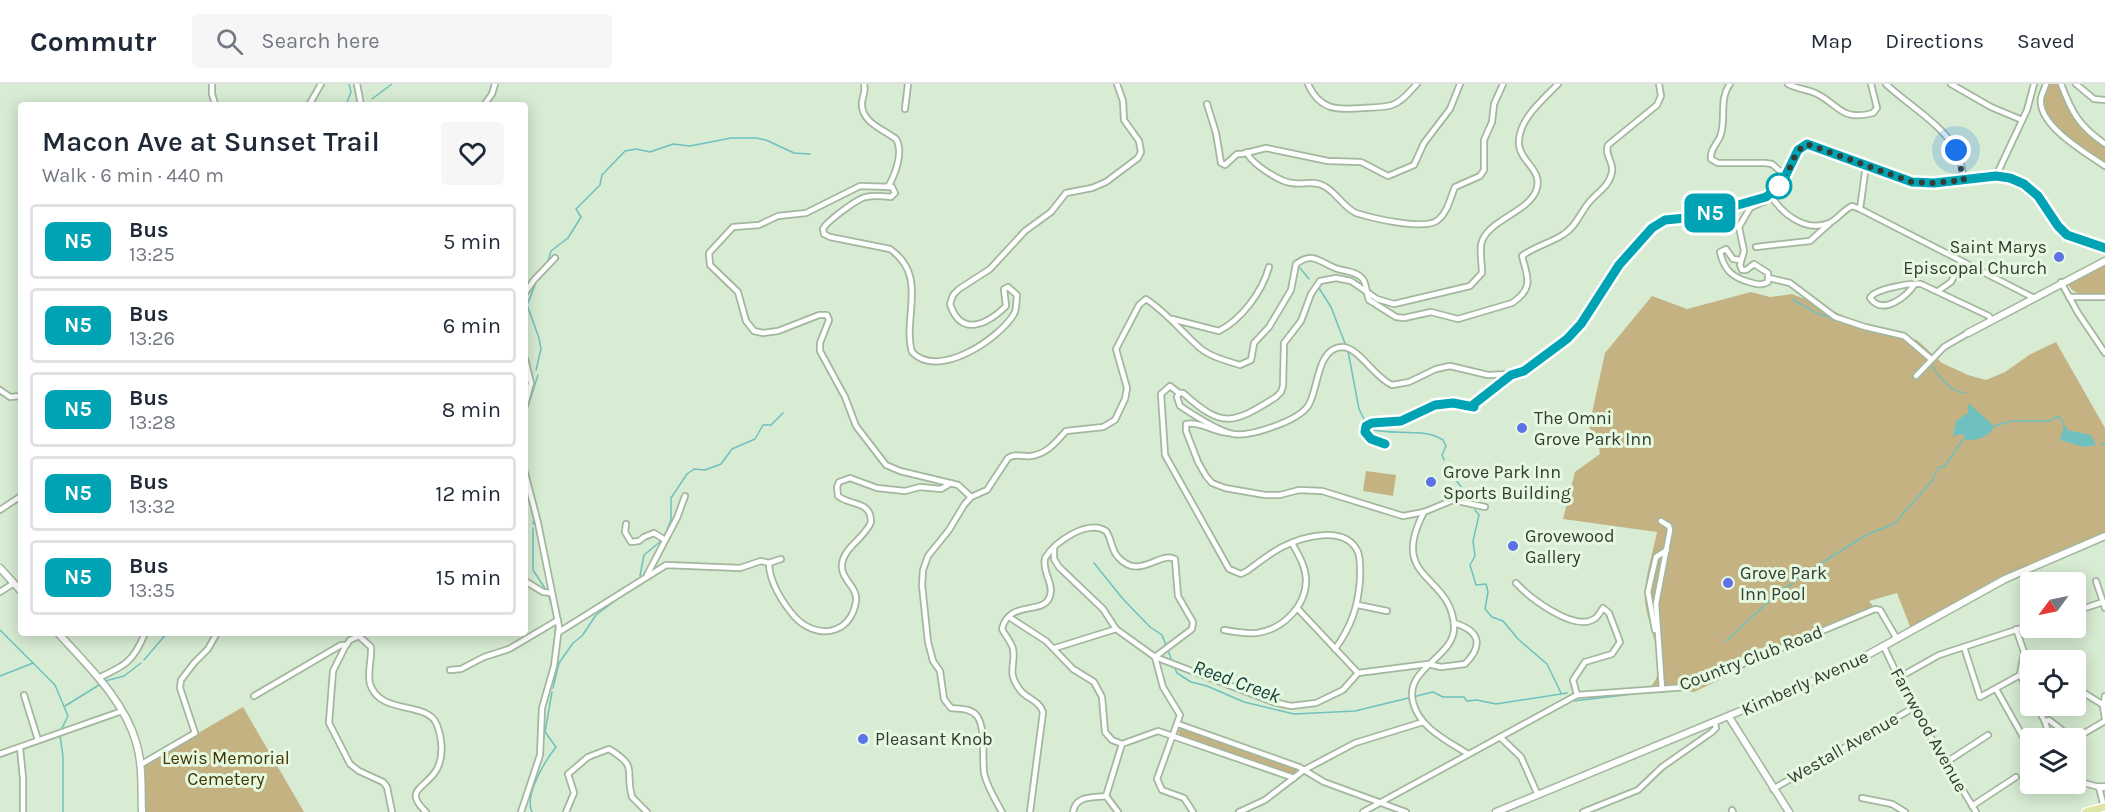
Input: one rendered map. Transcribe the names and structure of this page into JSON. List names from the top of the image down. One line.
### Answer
{"streets":{"street":["Country Club Road","Kimberly Avenue","Farrwood Avenue","Westall Avenue"]},"crossings":[["Country Club Road","Kimberly Avenue"],["Kimberly Avenue","Farrwood Avenue"],["Farrwood Avenue","Westall Avenue"]],"water":["Reed Creek"],"parks":["Lewis Memorial Cemetery"],"places":["Saint Marys Episcopal Church","The Omni Grove Park Inn","Grove Park Inn Sports Building","Grovewood Gallery","Grove Park Inn Pool","Pleasant Knob"],"lines":["bus line N5"],"north":"bottom left","page":{"header":"Commutr","search":"Search here","nav":["Map","Directions","Saved"],"on_map":"N5","heading":["Macon Ave at Sunset Trail","Walk · 6 min · 440 m"],"list":[{"mark":"N5","name":"Bus","note":"13:25","value":"5 min"},{"mark":"N5","name":"Bus","note":"13:26","value":"6 min"},{"mark":"N5","name":"Bus","note":"13:28","value":"8 min"},{"mark":"N5","name":"Bus","note":"13:32","value":"12 min"},{"mark":"N5","name":"Bus","note":"13:35","value":"15 min"}]}}
